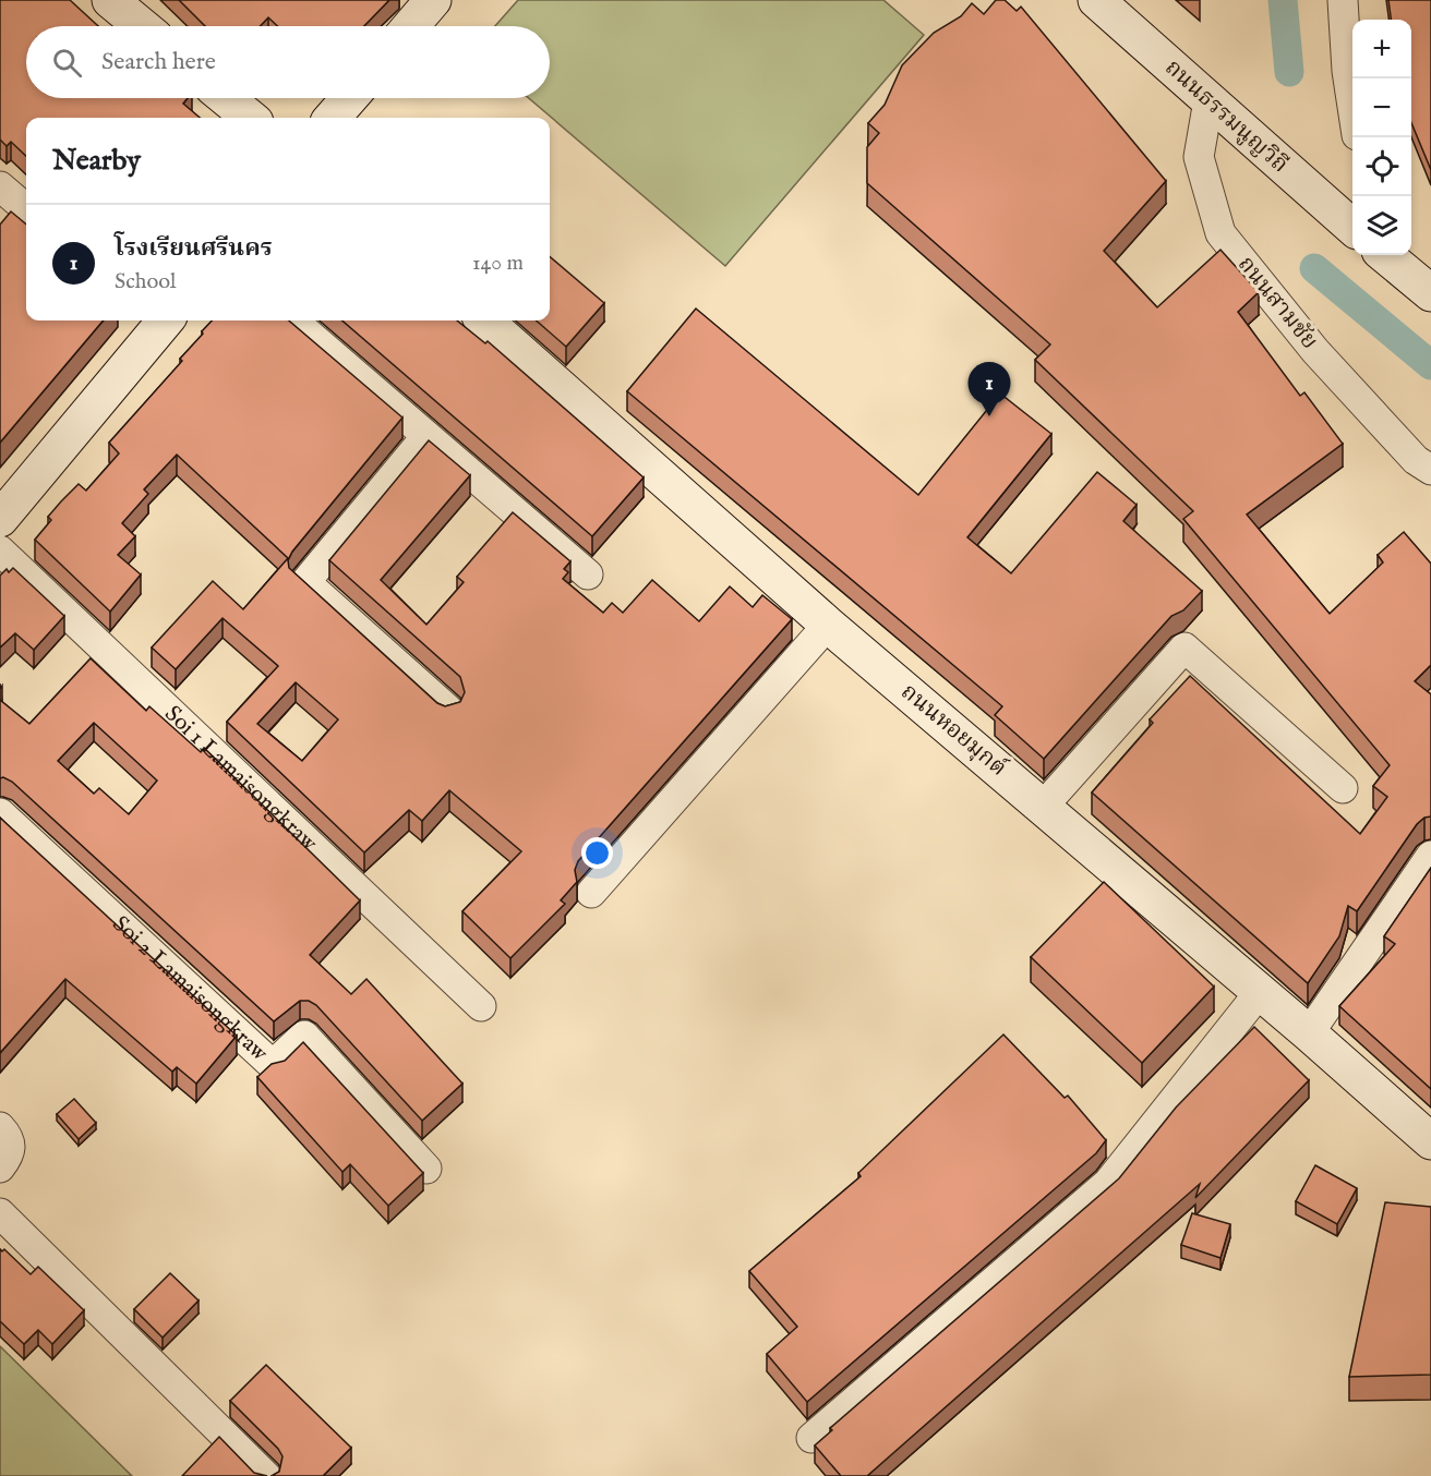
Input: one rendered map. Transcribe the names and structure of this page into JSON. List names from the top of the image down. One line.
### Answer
{"streets":{"street":["ถนนธรรมนูญวิถี","ถนนสามชัย","ถนนหอยมุกต์","Soi 1 Lamaisongkraw","Soi 2 Lamaisongkraw"]},"crossings":[["ถนนธรรมนูญวิถี","ถนนสามชัย"]],"page":{"map_buttons":["+","−"],"search":"Search here","heading":"Nearby","list":[{"mark":"1","name":"โรงเรียนศรีนคร","note":"School","value":"140 m"}],"pins":"1"}}
